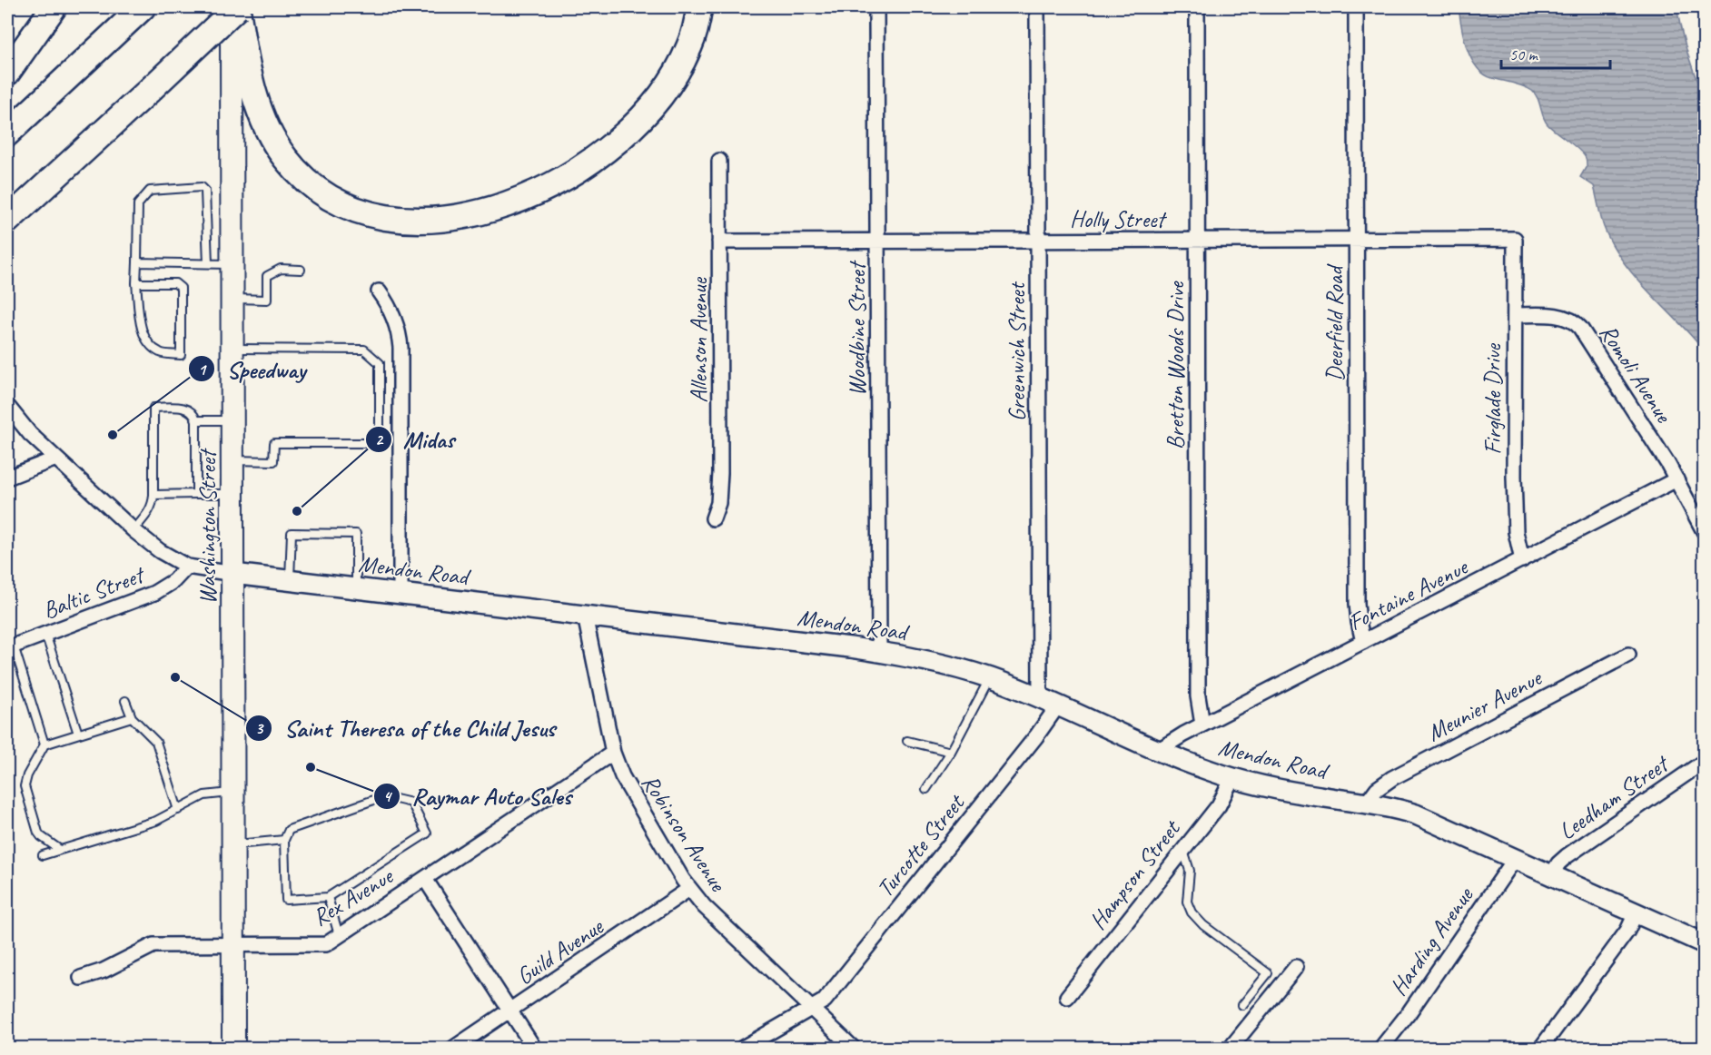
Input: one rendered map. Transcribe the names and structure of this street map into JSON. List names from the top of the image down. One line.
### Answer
{"streets":{"main road":["Washington Street"],"street":["Holly Street","Deerfield Road","Woodbine Street","Allenson Avenue","Greenwich Street","Bretton Woods Drive","Romoli Avenue","Firglade Drive","Mendon Road","Baltic Street","Fontaine Avenue","Meunier Avenue","Leedham Street","Robinson Avenue","Turcotte Street","Hampson Street","Rex Avenue","Harding Avenue","Guild Avenue"]},"crossings":[["Holly Street","Deerfield Road"],["Holly Street","Woodbine Street"],["Holly Street","Allenson Avenue"],["Holly Street","Greenwich Street"],["Holly Street","Bretton Woods Drive"],["Holly Street","Firglade Drive"],["Deerfield Road","Fontaine Avenue"],["Woodbine Street","Mendon Road"],["Greenwich Street","Mendon Road"],["Bretton Woods Drive","Fontaine Avenue"],["Romoli Avenue","Firglade Drive"],["Romoli Avenue","Fontaine Avenue"],["Firglade Drive","Fontaine Avenue"],["Washington Street","Mendon Road"],["Washington Street","Rex Avenue"],["Mendon Road","Baltic Street"],["Mendon Road","Fontaine Avenue"],["Mendon Road","Meunier Avenue"],["Mendon Road","Leedham Street"],["Mendon Road","Robinson Avenue"],["Mendon Road","Turcotte Street"],["Mendon Road","Hampson Street"],["Mendon Road","Harding Avenue"],["Robinson Avenue","Turcotte Street"],["Robinson Avenue","Rex Avenue"],["Robinson Avenue","Guild Avenue"]],"places":["Speedway","Midas","Saint Theresa of the Child Jesus","Raymar Auto Sales"],"scale_bar":"50 m"}
